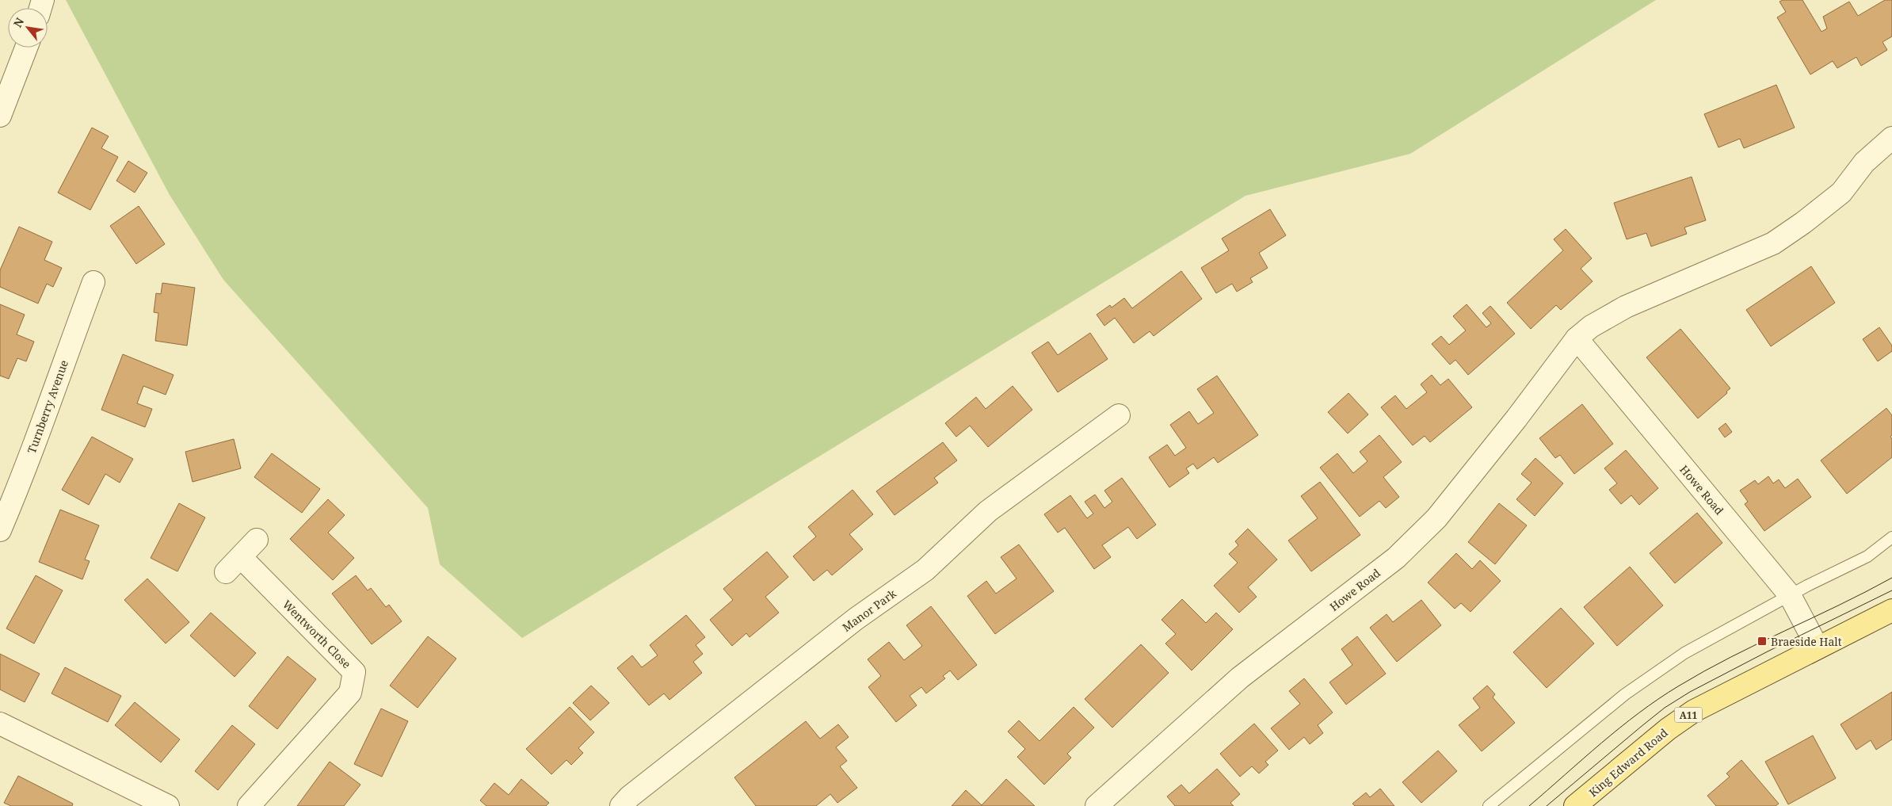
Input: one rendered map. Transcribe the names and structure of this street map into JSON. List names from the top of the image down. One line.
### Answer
{"streets":{"main road":["A11","King Edward Road"],"street":["Turnberry Avenue","Howe Road","Manor Park","Wentworth Close"]},"crossings":[["Howe Road","King Edward Road"]],"places":{"transit":["Braeside Halt"]},"north":"top left"}
